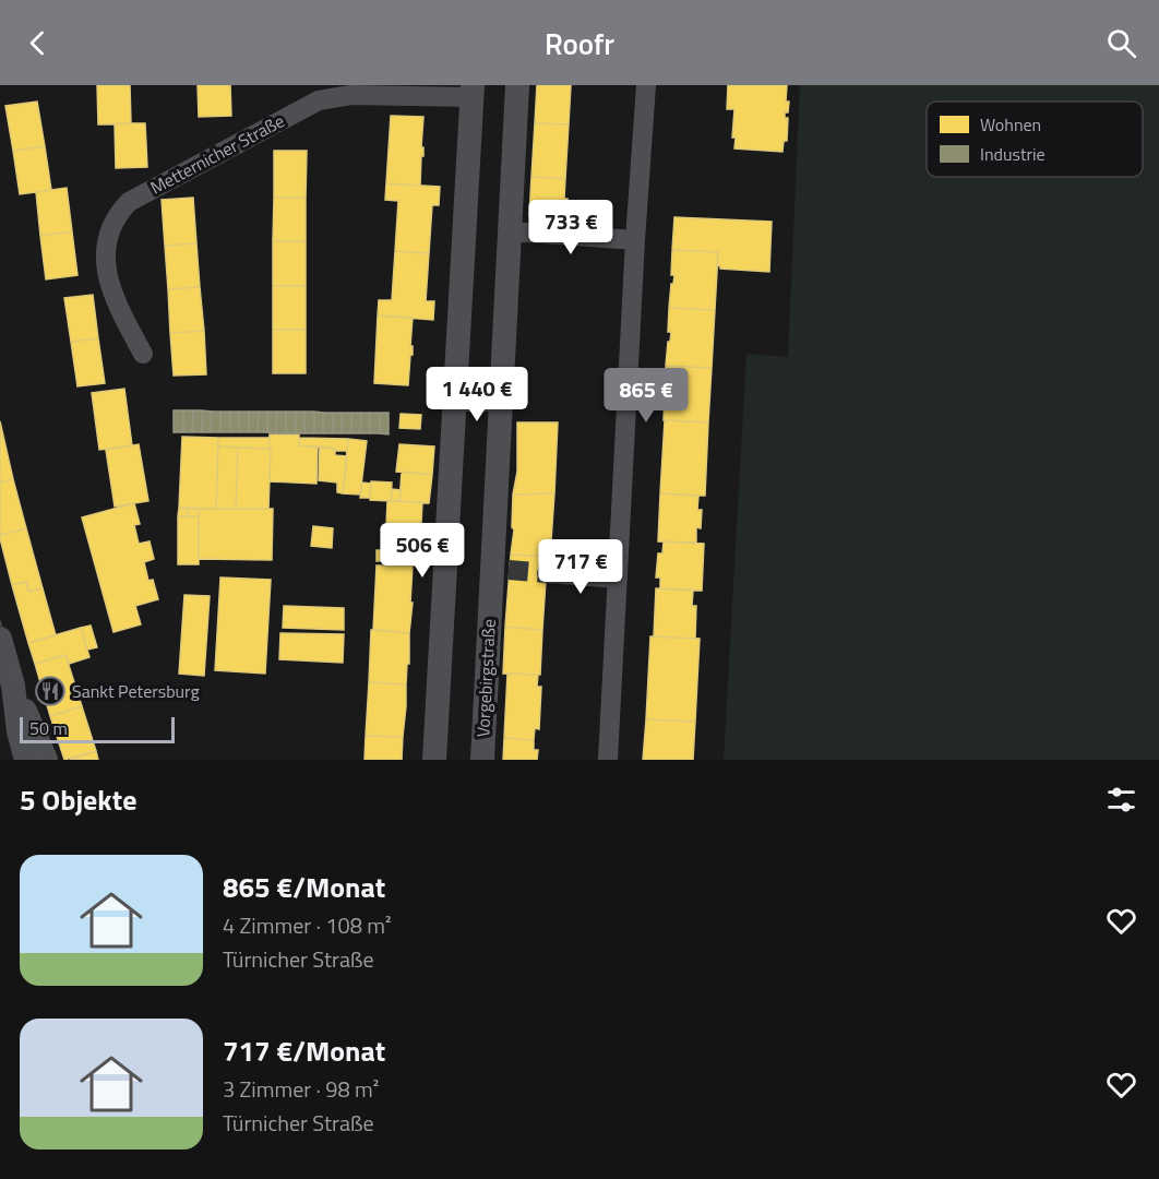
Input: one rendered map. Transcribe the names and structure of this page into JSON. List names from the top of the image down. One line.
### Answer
{"streets":{"street":["Metternicher Straße","Vorgebirgstraße"]},"places":{"restaurant":["Sankt Petersburg"]},"legend":["Wohnen","Industrie"],"scale_bar":"50 m","page":{"header":"Roofr","price":["733 €","1 440 €","865 €","506 €","717 €"],"scale":"50 m","heading":"5 Objekte","list":[{"name":"865 €/Monat","note":"4 Zimmer · 108 m² · Türnicher Straße"},{"name":"717 €/Monat","note":"3 Zimmer · 98 m² · Türnicher Straße"}]}}
